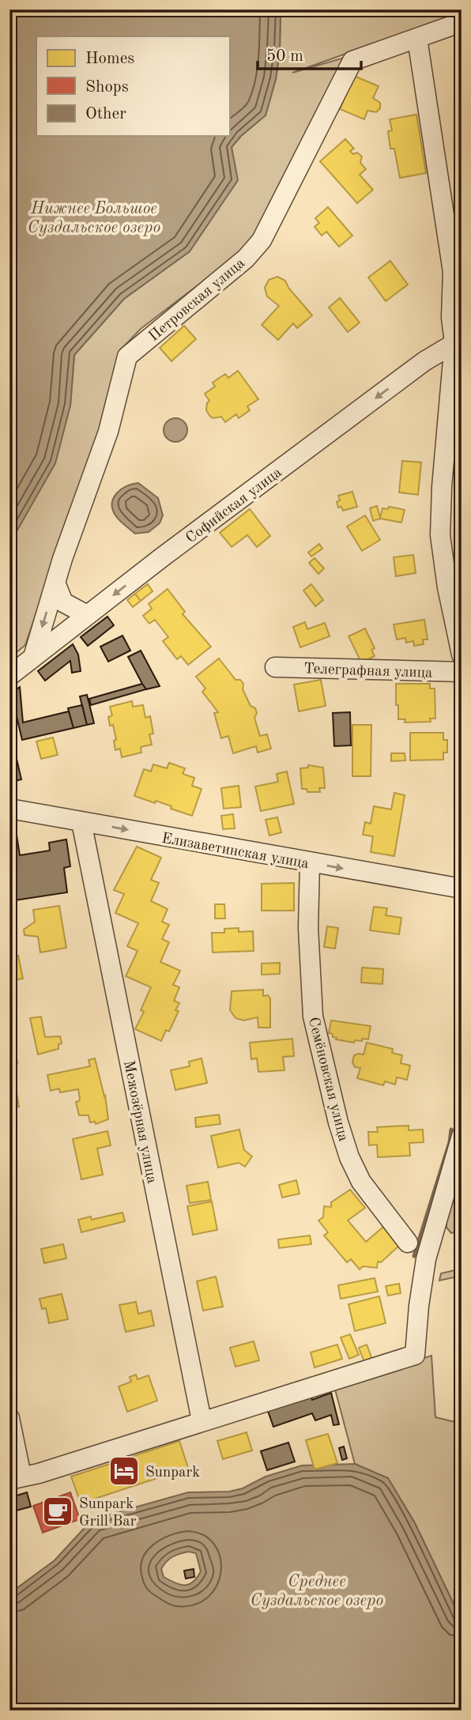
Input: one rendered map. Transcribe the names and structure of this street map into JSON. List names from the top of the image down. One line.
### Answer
{"streets":{"street":["Петровская улица","Софийская улица","Телеграфная улица","Елизаветинская улица","Семёновская улица","Межозёрная улица"]},"crossings":[["Петровская улица","Софийская улица"],["Елизаветинская улица","Семёновская улица"],["Елизаветинская улица","Межозёрная улица"]],"one_way":["Софийская улица","Елизаветинская улица"],"water":["Нижнее Большое Суздальское озеро","Среднее Суздальское озеро"],"places":{"hotel":["Sunpark"],"cafe":["Sunpark Grill Bar"]},"legend":["Homes","Shops","Other"],"scale_bar":"50 m"}
